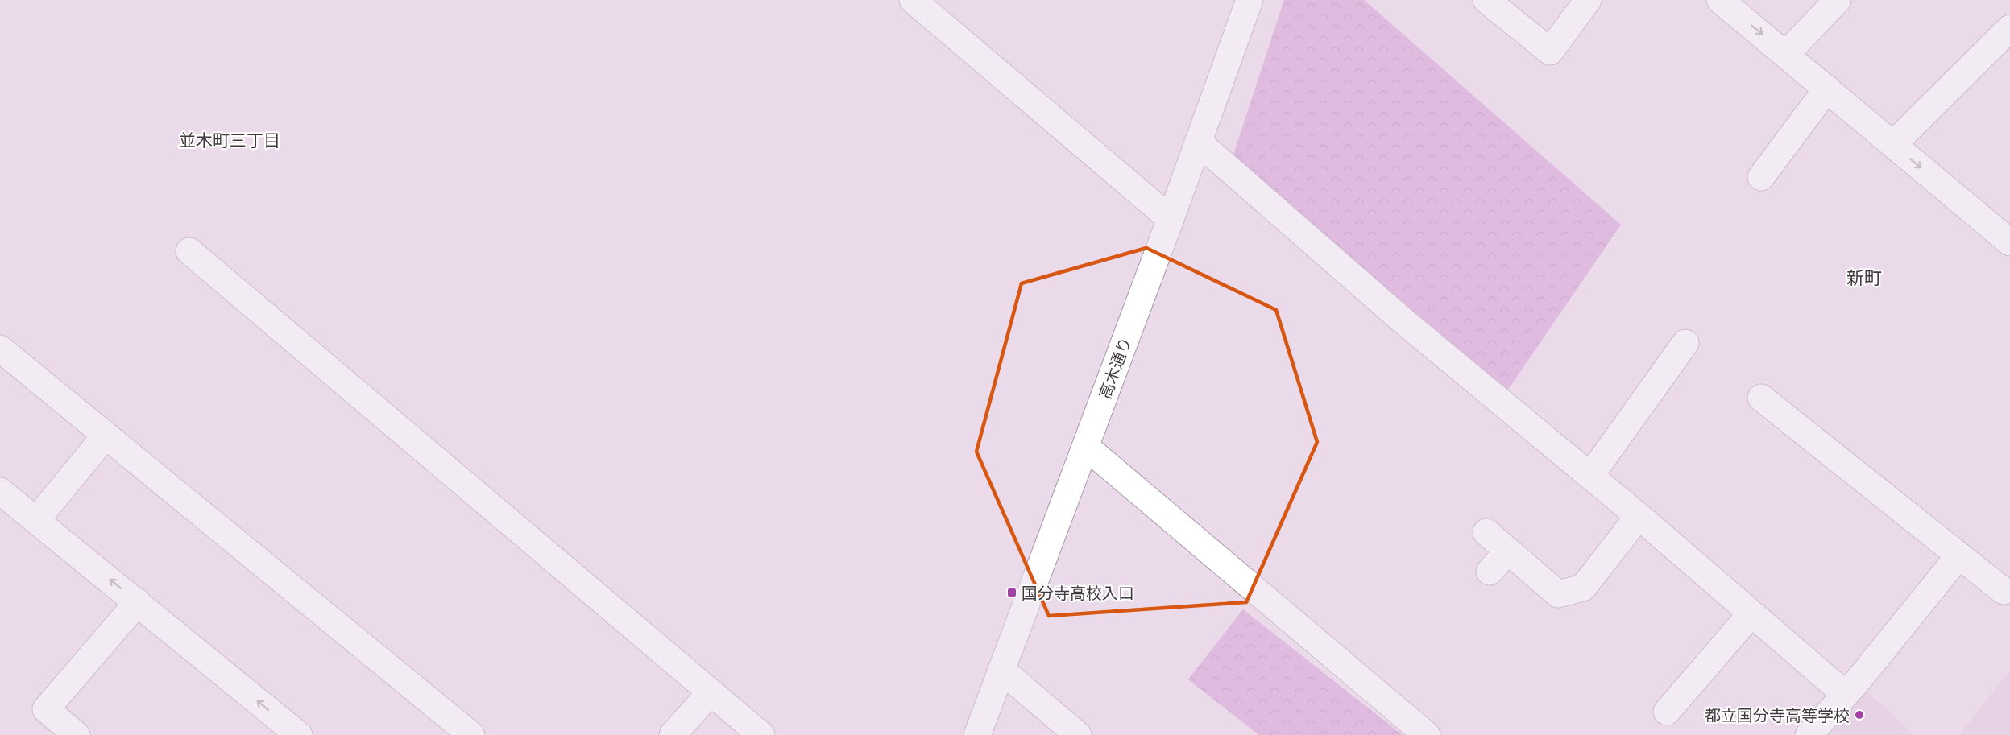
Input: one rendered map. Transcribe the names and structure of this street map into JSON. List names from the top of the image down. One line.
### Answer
{"streets":{"street":["高木通り"]},"districts":["並木町三丁目","新町"],"places":{"transit":["国分寺高校入口"],"other":["都立国分寺高等学校"]}}
